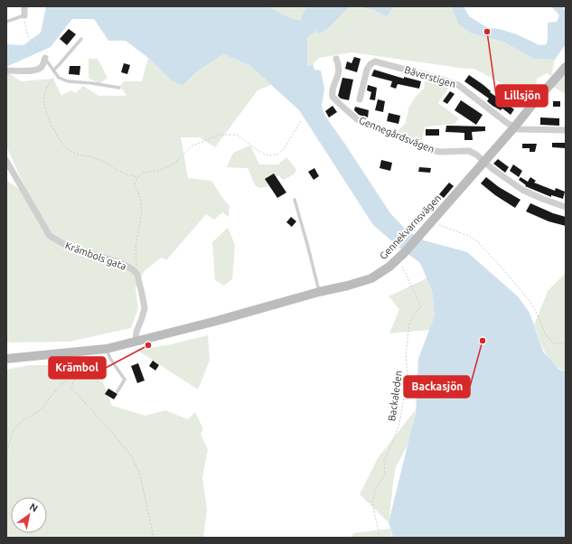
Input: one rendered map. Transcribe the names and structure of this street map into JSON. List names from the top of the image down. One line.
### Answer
{"streets":{"street":["Bäverstigen","Gennegårdsvägen","Gennekvarnsvägen","Krämbols gata"],"path":["Backaleden"]},"crossings":[["Bäverstigen","Gennekvarnsvägen"],["Gennegårdsvägen","Gennekvarnsvägen"],["Gennekvarnsvägen","Krämbols gata"],["Gennekvarnsvägen","Backaleden"]],"places":["Lillsjön","Backasjön","Krämbol"],"north":"top right"}
